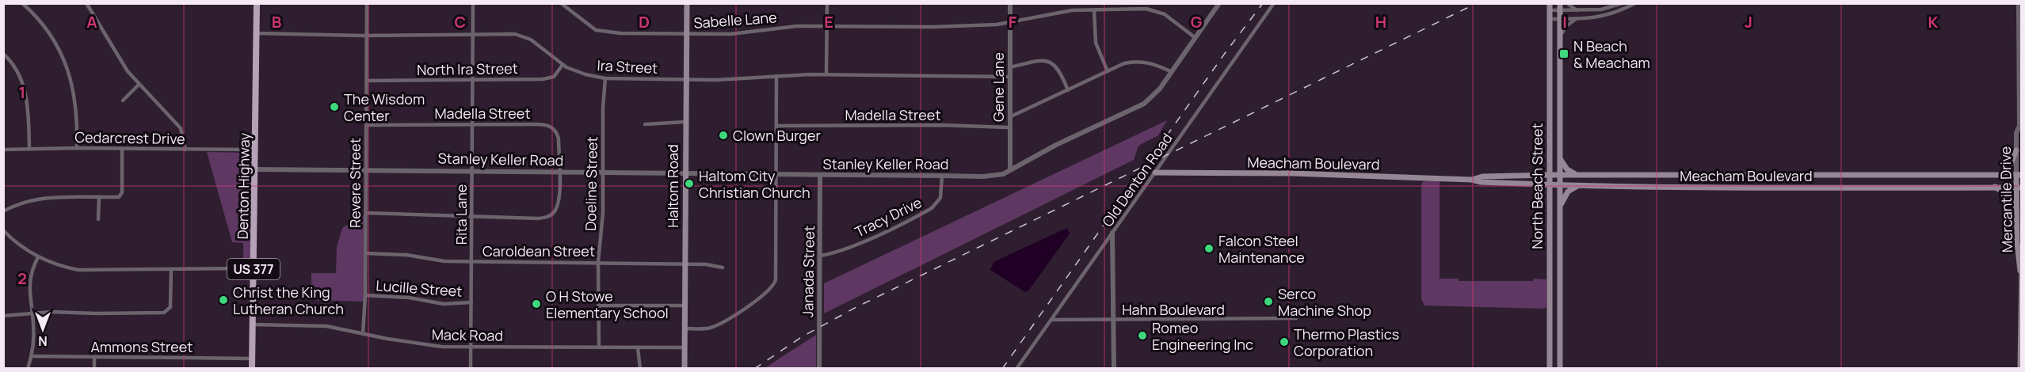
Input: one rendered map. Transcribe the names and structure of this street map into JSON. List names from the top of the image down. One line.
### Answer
{"streets":{"main road":["Meacham Boulevard","Denton Highway","Haltom Road","North Beach Street","Mercantile Drive","US 377"],"street":["Sabelle Lane","Ira Street","North Ira Street","Gene Lane","Madella Street","Cedarcrest Drive","Stanley Keller Road","Old Denton Road","Revere Street","Doeline Street","Rita Lane","Tracy Drive","Caroldean Street","Janada Street","Lucille Street","Hahn Boulevard","Mack Road","Ammons Street"]},"crossings":[["Sabelle Lane","Gene Lane"],["Sabelle Lane","Stanley Keller Road"],["Sabelle Lane","Haltom Road"],["Ira Street","North Ira Street"],["Ira Street","Gene Lane"],["Ira Street","Revere Street"],["Ira Street","Doeline Street"],["Ira Street","Denton Highway"],["Ira Street","Haltom Road"],["Ira Street","Rita Lane"],["North Ira Street","Revere Street"],["North Ira Street","Rita Lane"],["Gene Lane","Madella Street"],["Gene Lane","Stanley Keller Road"],["Madella Street","Stanley Keller Road"],["Madella Street","Revere Street"],["Madella Street","Rita Lane"],["Cedarcrest Drive","Denton Highway"],["Stanley Keller Road","Revere Street"],["Stanley Keller Road","Doeline Street"],["Stanley Keller Road","Denton Highway"],["Stanley Keller Road","Haltom Road"],["Stanley Keller Road","Rita Lane"],["Stanley Keller Road","Tracy Drive"],["Stanley Keller Road","Janada Street"],["Meacham Boulevard","Old Denton Road"],["Meacham Boulevard","North Beach Street"],["Meacham Boulevard","Mercantile Drive"],["Old Denton Road","Hahn Boulevard"],["Revere Street","Caroldean Street"],["Revere Street","Lucille Street"],["Revere Street","Mack Road"],["Doeline Street","Caroldean Street"],["Doeline Street","Mack Road"],["Denton Highway","Mack Road"],["Denton Highway","Ammons Street"],["Haltom Road","Caroldean Street"],["Haltom Road","Mack Road"],["Rita Lane","Caroldean Street"],["Rita Lane","Lucille Street"],["Rita Lane","Mack Road"],["Tracy Drive","Janada Street"]],"places":{"transit":["N Beach & Meacham"],"other":["The Wisdom Center","Clown Burger","Haltom City Christian Church","Falcon Steel Maintenance","Christ the King Lutheran Church","Serco Machine Shop","O H Stowe Elementary School","Romeo Engineering Inc","Thermo Plastics Corporation"]},"north":"bottom","grid":{"columns":["A","B","C","D","E","F","G","H","I","J","K"],"rows":["1","2"]}}
